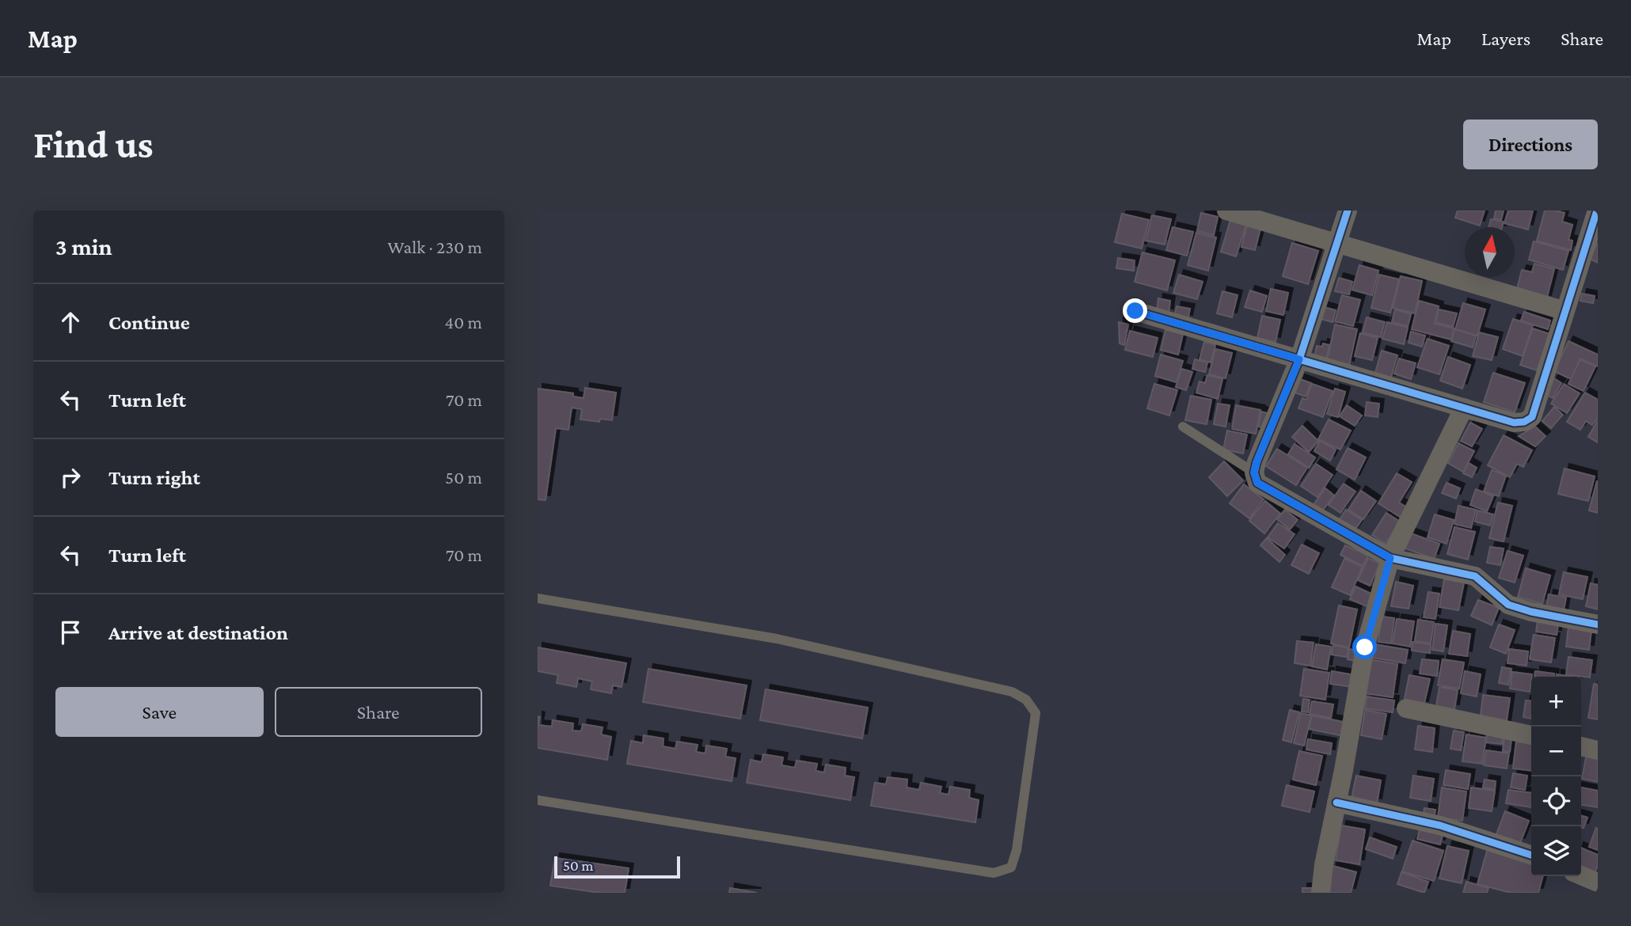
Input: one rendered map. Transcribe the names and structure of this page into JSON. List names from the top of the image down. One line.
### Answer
{"scale_bar":"50 m","north":"top","page":{"header":"Map","nav":["Map","Layers","Share"],"buttons":["Directions",["Save","Share"]],"title":"Find us","heading":["3 min","Walk · 230 m"],"list":[["Continue","40 m"],["Turn left","70 m"],["Turn right","50 m"],["Turn left","70 m"],"Arrive at destination"],"map_buttons":["+","−"],"scale":"50 m"}}
